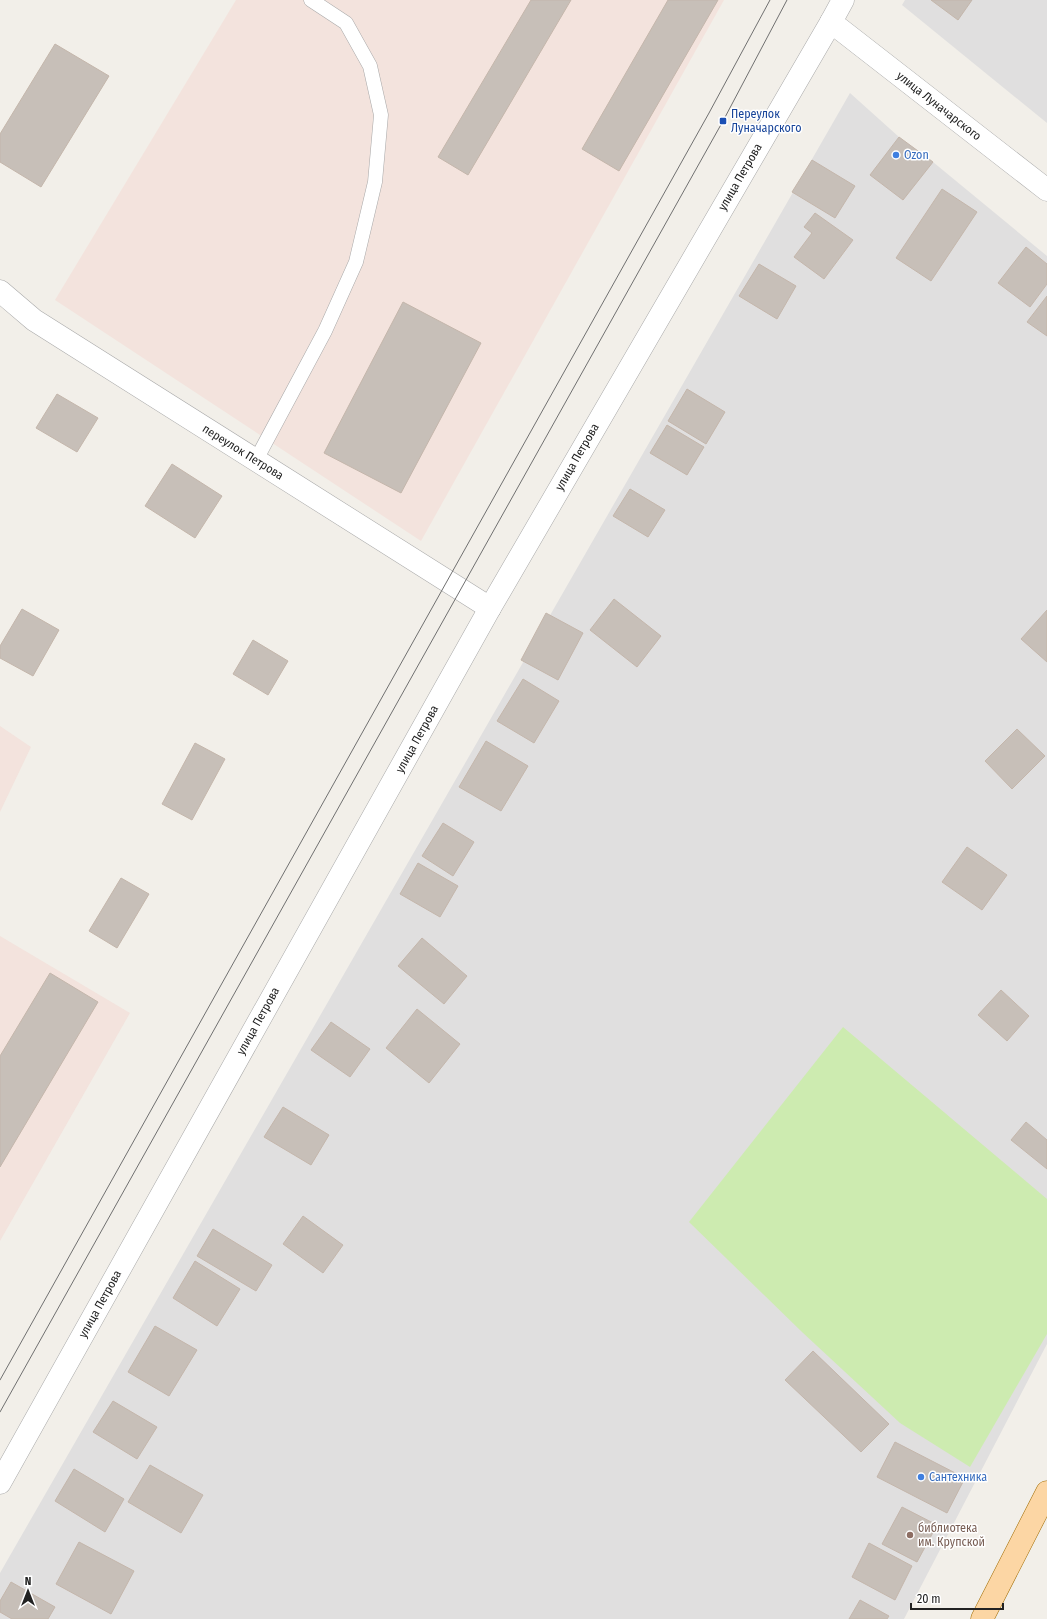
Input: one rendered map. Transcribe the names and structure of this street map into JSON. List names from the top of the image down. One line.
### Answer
{"streets":{"street":["улица Луначарского","улица Петрова","переулок Петрова"]},"crossings":[["улица Луначарского","улица Петрова"],["улица Петрова","переулок Петрова"]],"places":{"transit":["Переулок Луначарского"],"other":["Ozon","Сантехника","библиотека им. Крупской"]},"scale_bar":"20 m","north":"top"}
